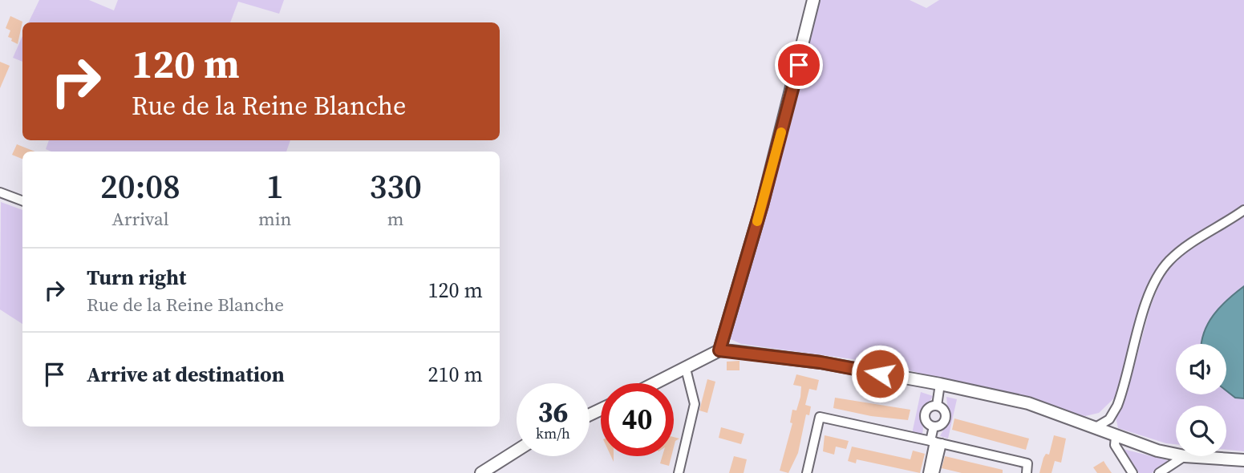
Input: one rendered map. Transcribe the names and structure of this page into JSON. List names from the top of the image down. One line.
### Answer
{"page":{"turn":["120 m","Rue de la Reine Blanche"],"eta":["20:08","Arrival","1","min","330","m"],"list":[{"name":"Turn right","note":"Rue de la Reine Blanche","value":"120 m"},{"name":"Arrive at destination","value":"210 m"}],"speed":"36 km/h","limit":"40"}}
